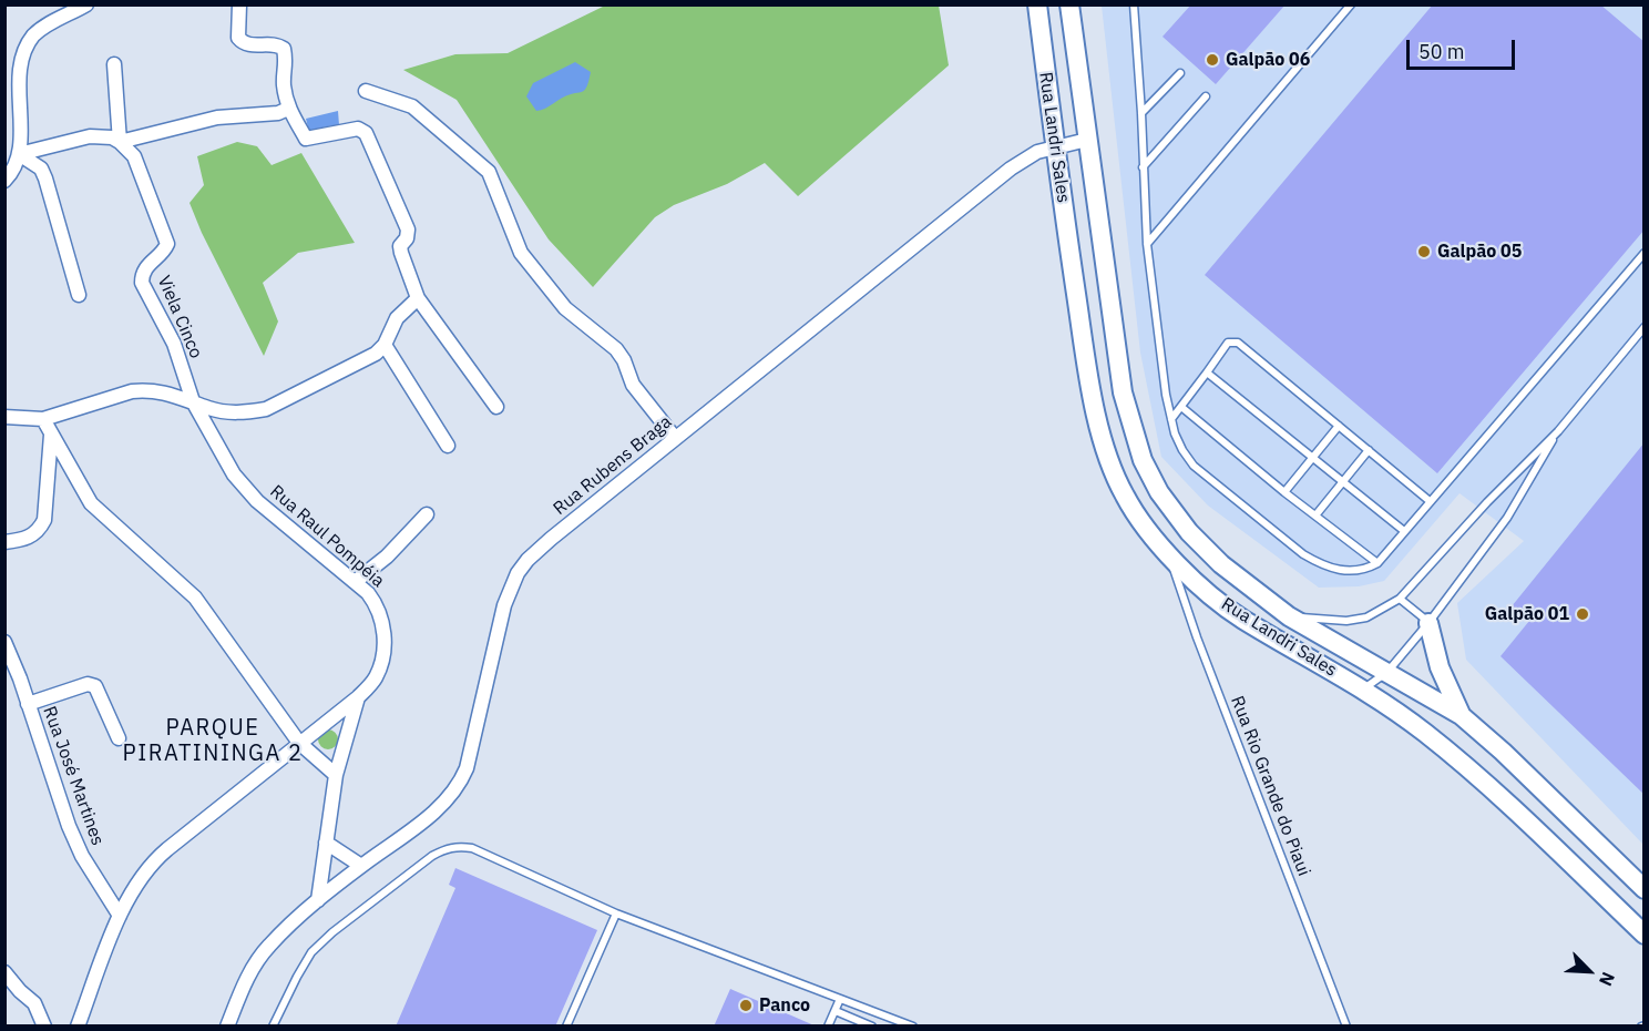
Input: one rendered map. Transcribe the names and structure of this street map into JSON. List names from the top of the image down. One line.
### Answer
{"streets":{"street":["Rua Landri Sales","Viela Cinco","Rua Rubens Braga","Rua Raul Pompéia","Rua José Martines"],"lane":["Rua Rio Grande do Piaui"]},"crossings":[["Rua Landri Sales","Rua Rubens Braga"],["Rua Landri Sales","Rua Rio Grande do Piaui"],["Viela Cinco","Rua Raul Pompéia"],["Rua Raul Pompéia","Rua José Martines"]],"districts":["PARQUE PIRATININGA 2"],"places":["Galpão 06","Galpão 05","Galpão 01","Panco"],"scale_bar":"50 m","north":"bottom right"}
